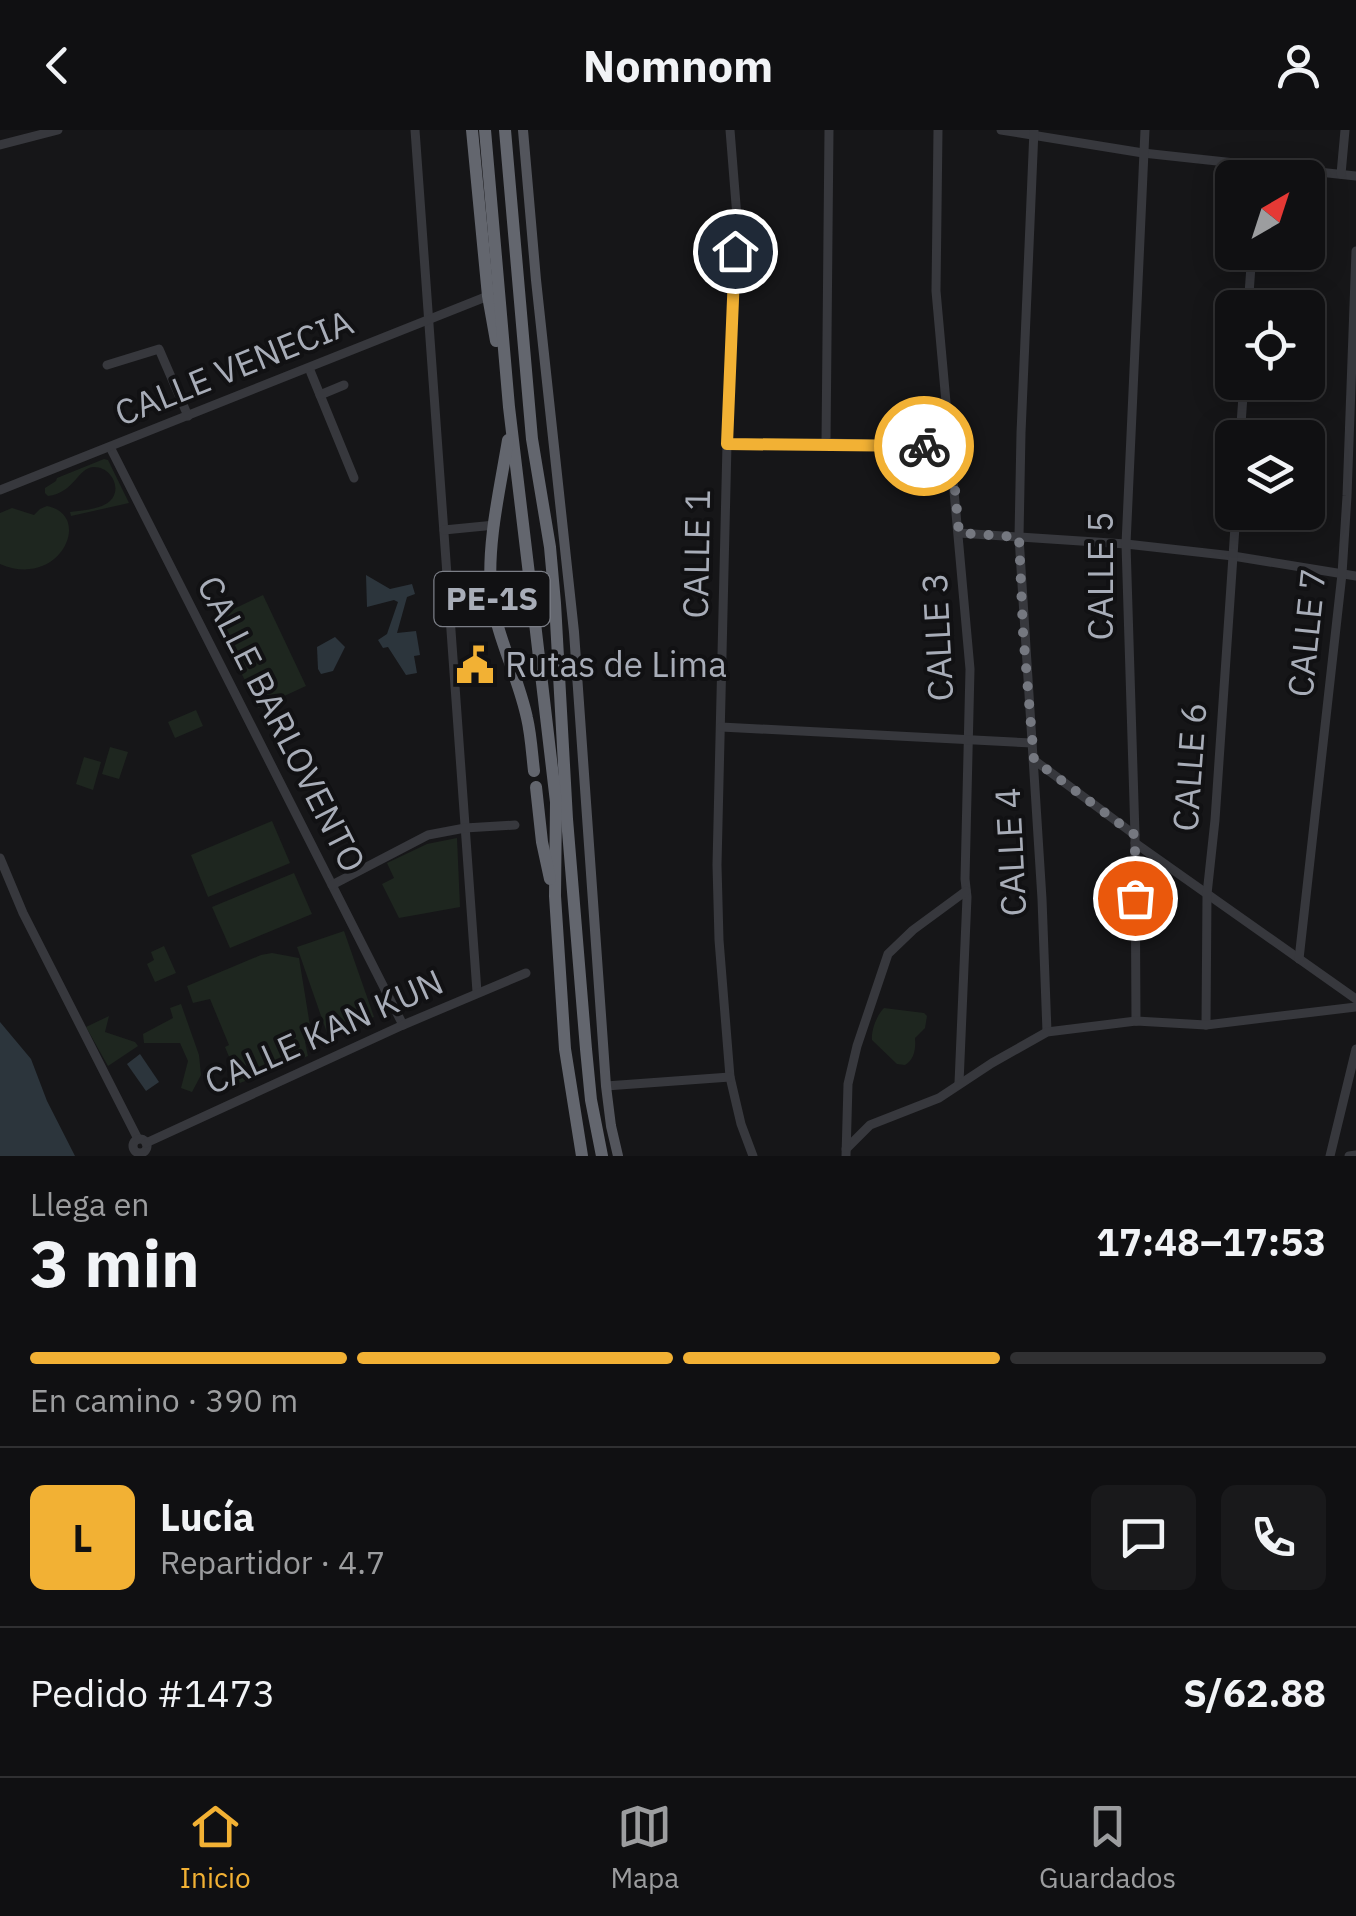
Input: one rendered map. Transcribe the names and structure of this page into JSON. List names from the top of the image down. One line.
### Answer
{"streets":{"highway":["PE-1S"],"street":["CALLE VENECIA","CALLE 1","CALLE 5","CALLE 7","CALLE 3","CALLE BARLOVENTO","CALLE 6","CALLE 4","CALLE KAN KUN"]},"crossings":[["CALLE VENECIA","CALLE BARLOVENTO"],["CALLE BARLOVENTO","CALLE KAN KUN"]],"places":{"public building":["Rutas de Lima"]},"north":"top right","page":{"header":"Nomnom","heading":["3 min","Llega en","17:48–17:53"],"panel":["Lucía","Repartidor · 4.7","Pedido #1473","S/62.88"],"bar":"En camino · 390 m","round":"L","tabs":["Inicio","Mapa","Guardados"]}}
